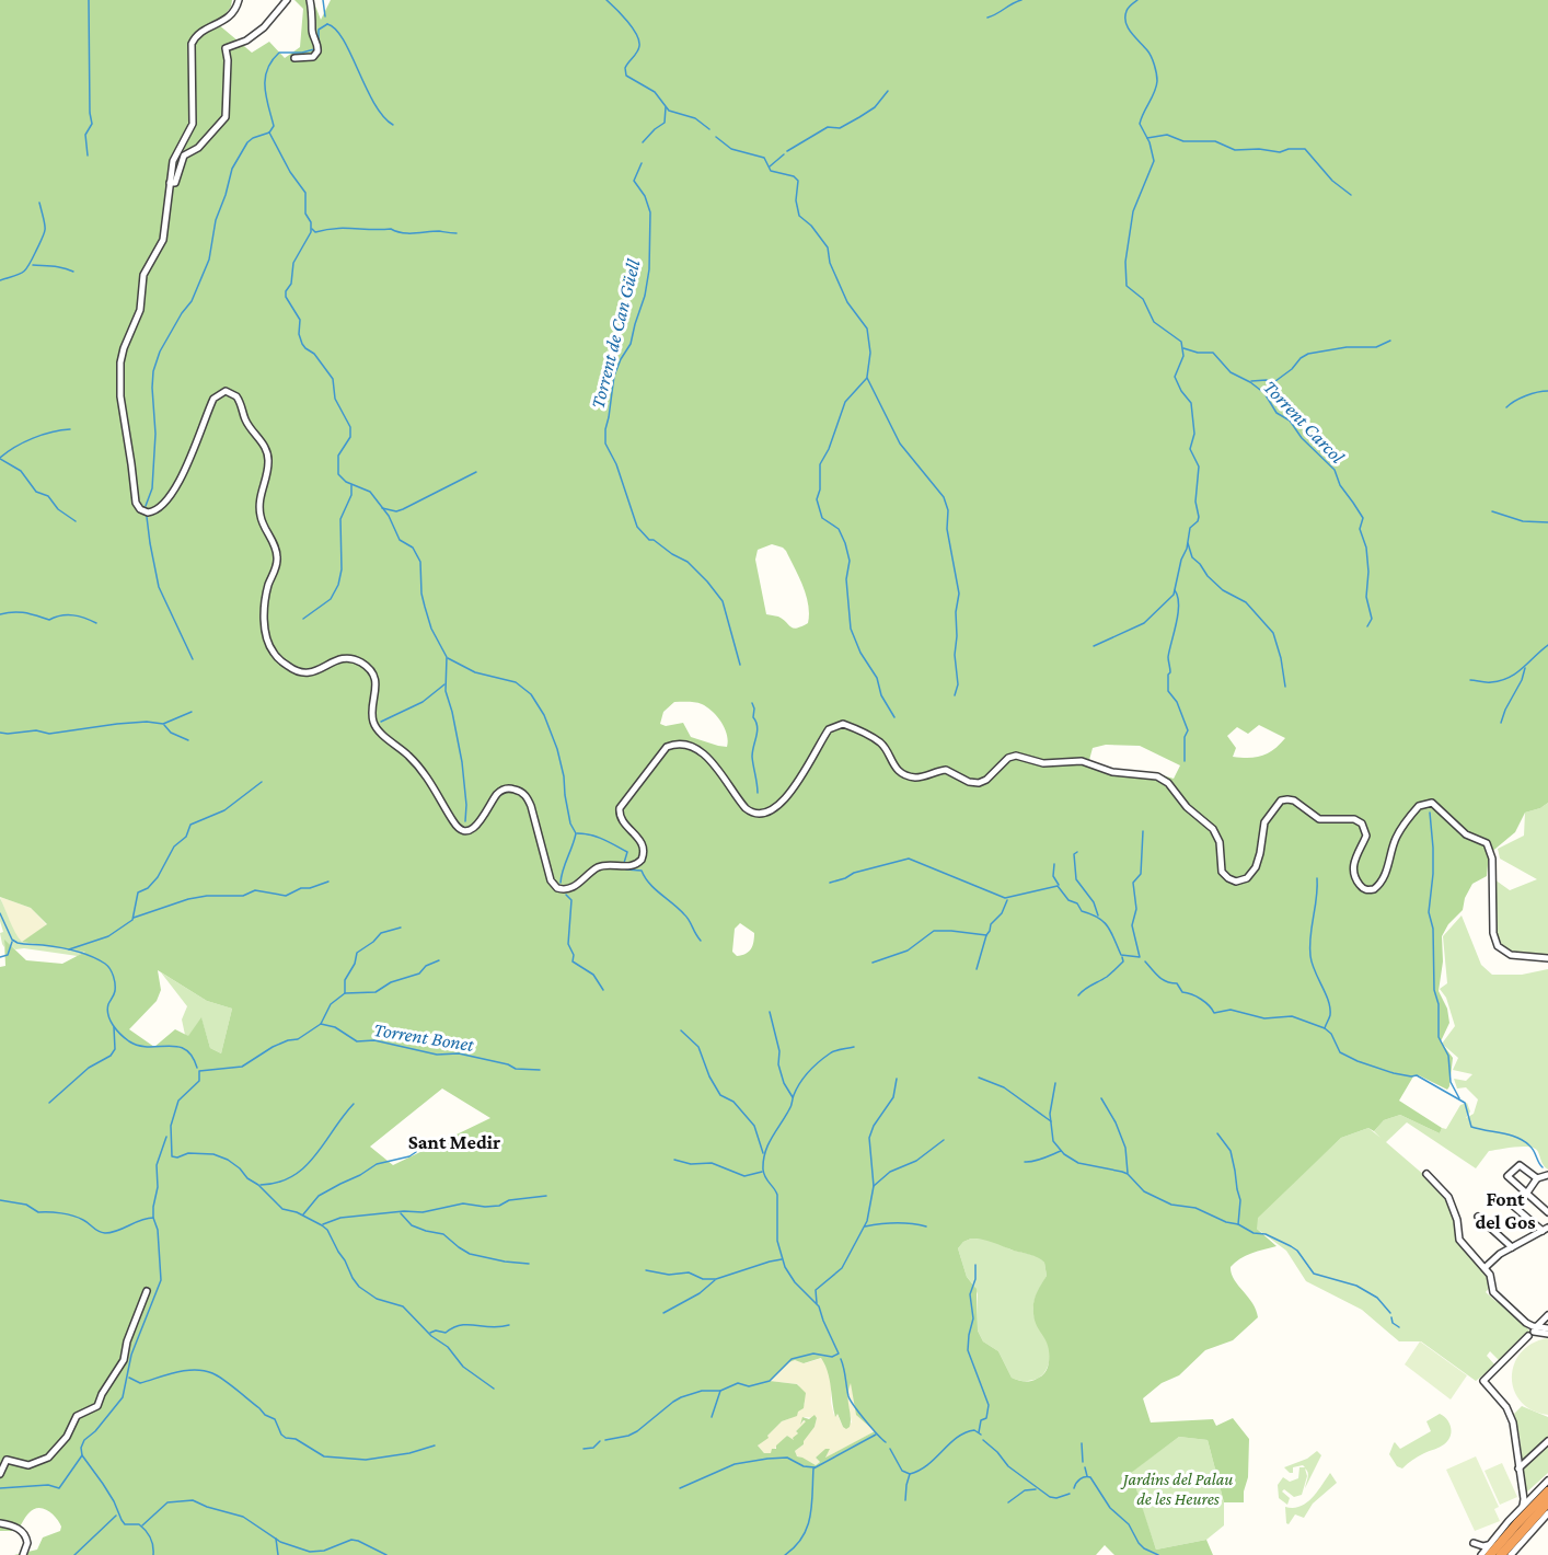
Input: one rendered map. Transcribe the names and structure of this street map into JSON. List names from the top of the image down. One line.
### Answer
{"districts":["Sant Medir","Font del Gos"],"water":["Torrent de Can Güell","Torrent Carcol","Torrent Bonet"],"parks":["Jardins del Palau de les Heures"]}
